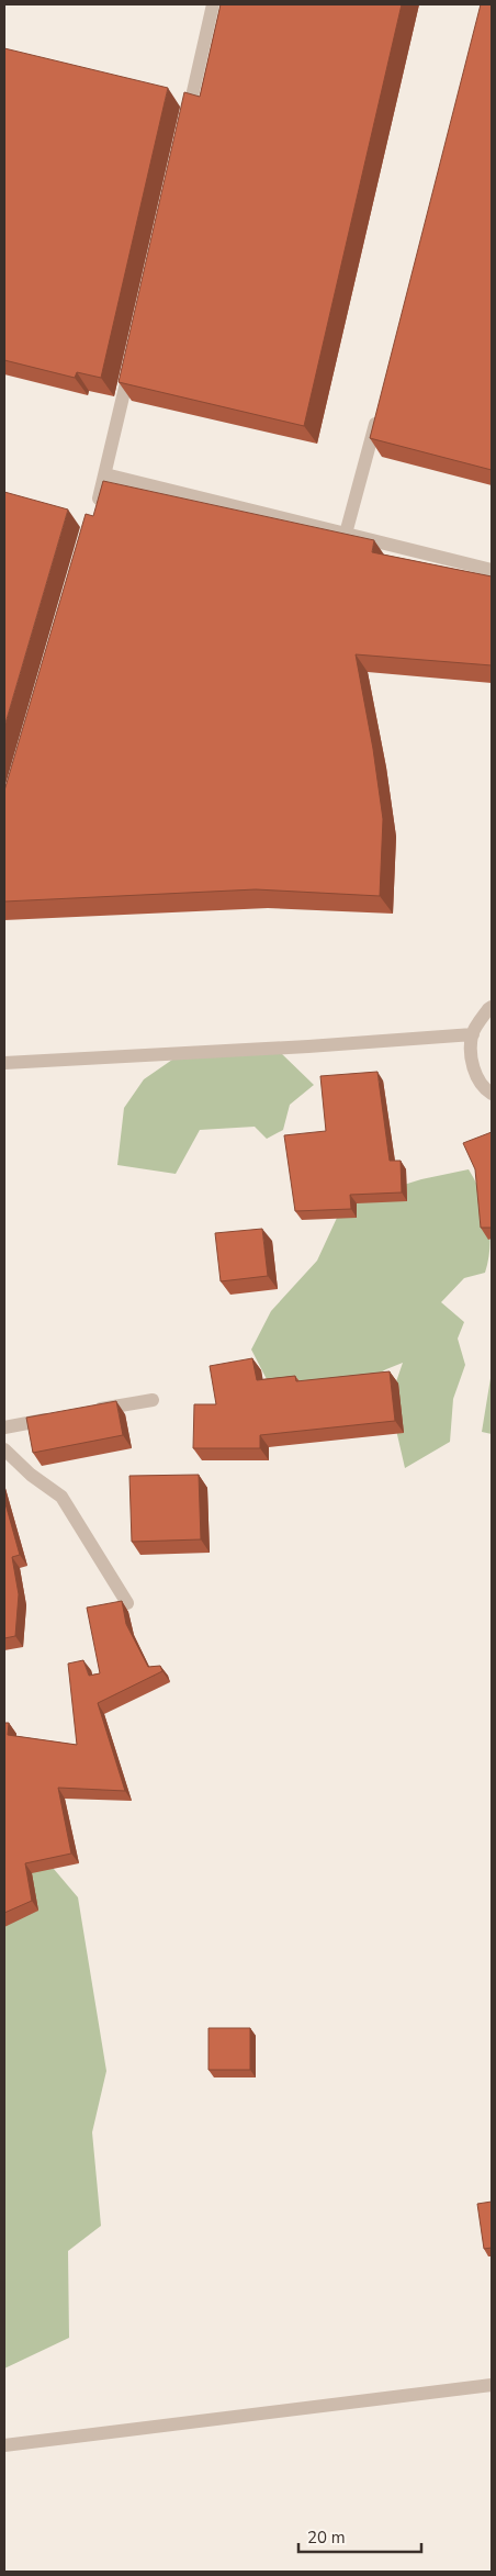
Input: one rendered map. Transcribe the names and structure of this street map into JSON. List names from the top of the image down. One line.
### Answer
{"scale_bar":"20 m"}
